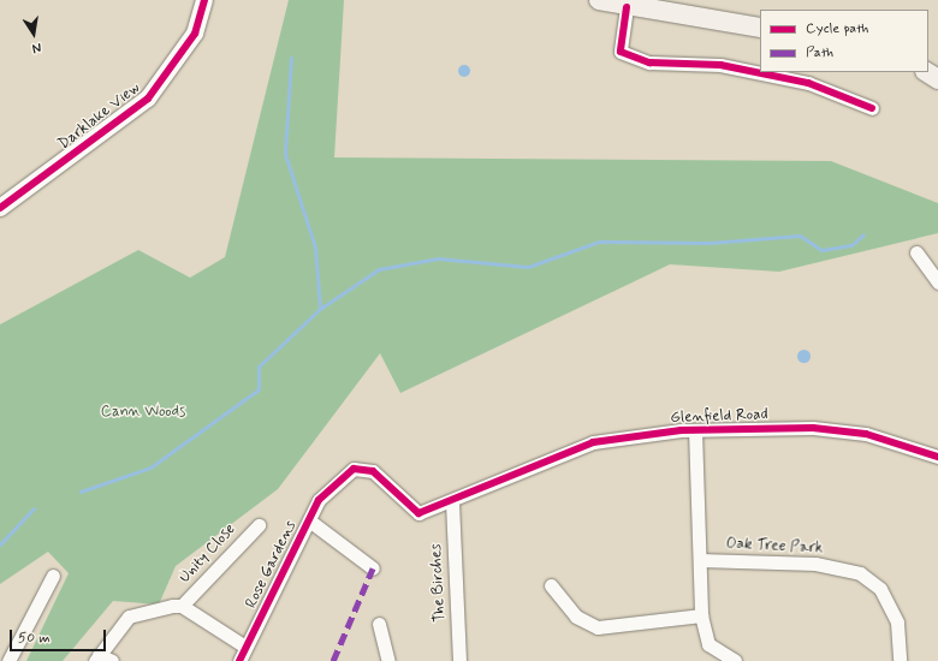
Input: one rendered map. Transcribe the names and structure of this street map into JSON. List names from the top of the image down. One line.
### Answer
{"streets":{"street":["Darklake View","Glenfield Road","Oak Tree Park","Unity Close","Rose Gardens","The Birches"]},"crossings":[["Glenfield Road","Rose Gardens"],["Glenfield Road","The Birches"]],"parks":["Cann Woods"],"legend":["Cycle path","Path"],"scale_bar":"50 m","north":"bottom"}
